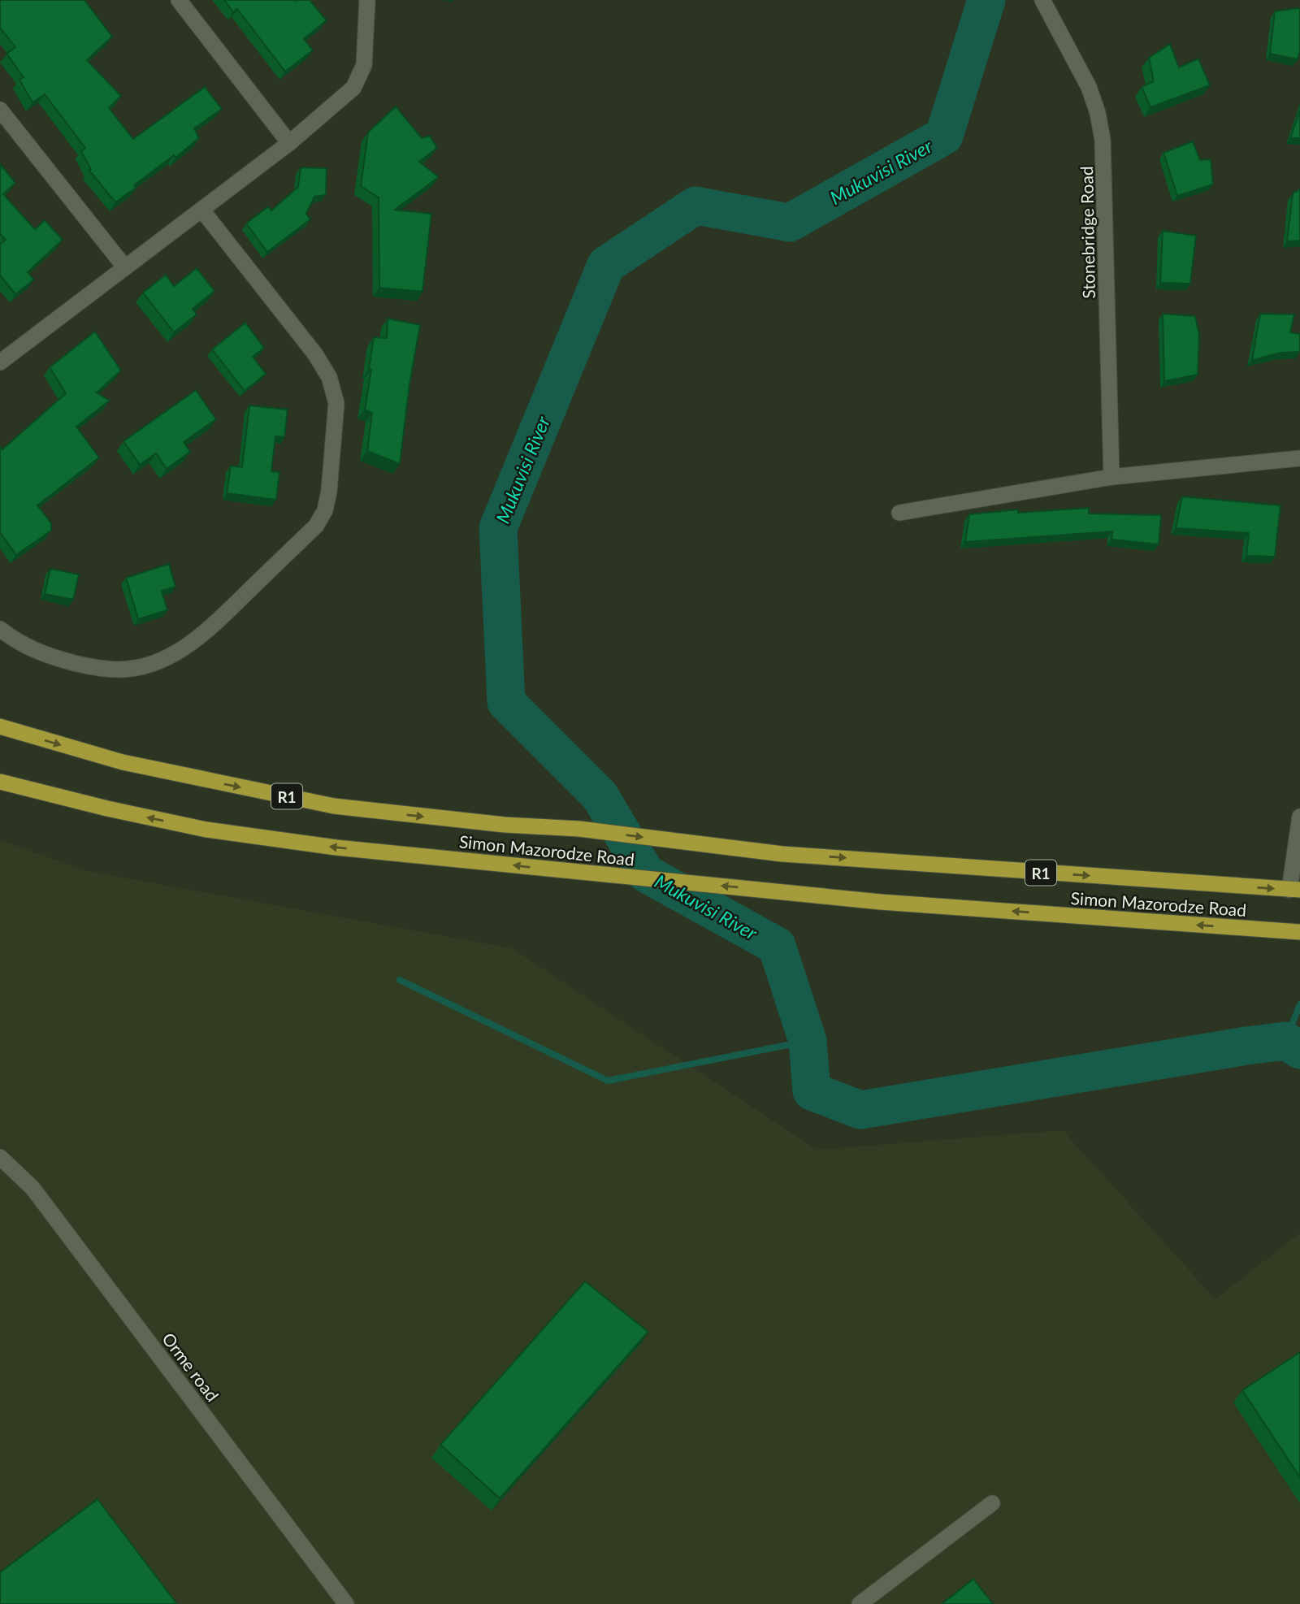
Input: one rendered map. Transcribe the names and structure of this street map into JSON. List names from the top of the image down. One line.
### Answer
{"streets":{"highway":["R1","Simon Mazorodze Road"],"street":["Stonebridge Road","Orme road"]},"water":["Mukuvisi River"]}
